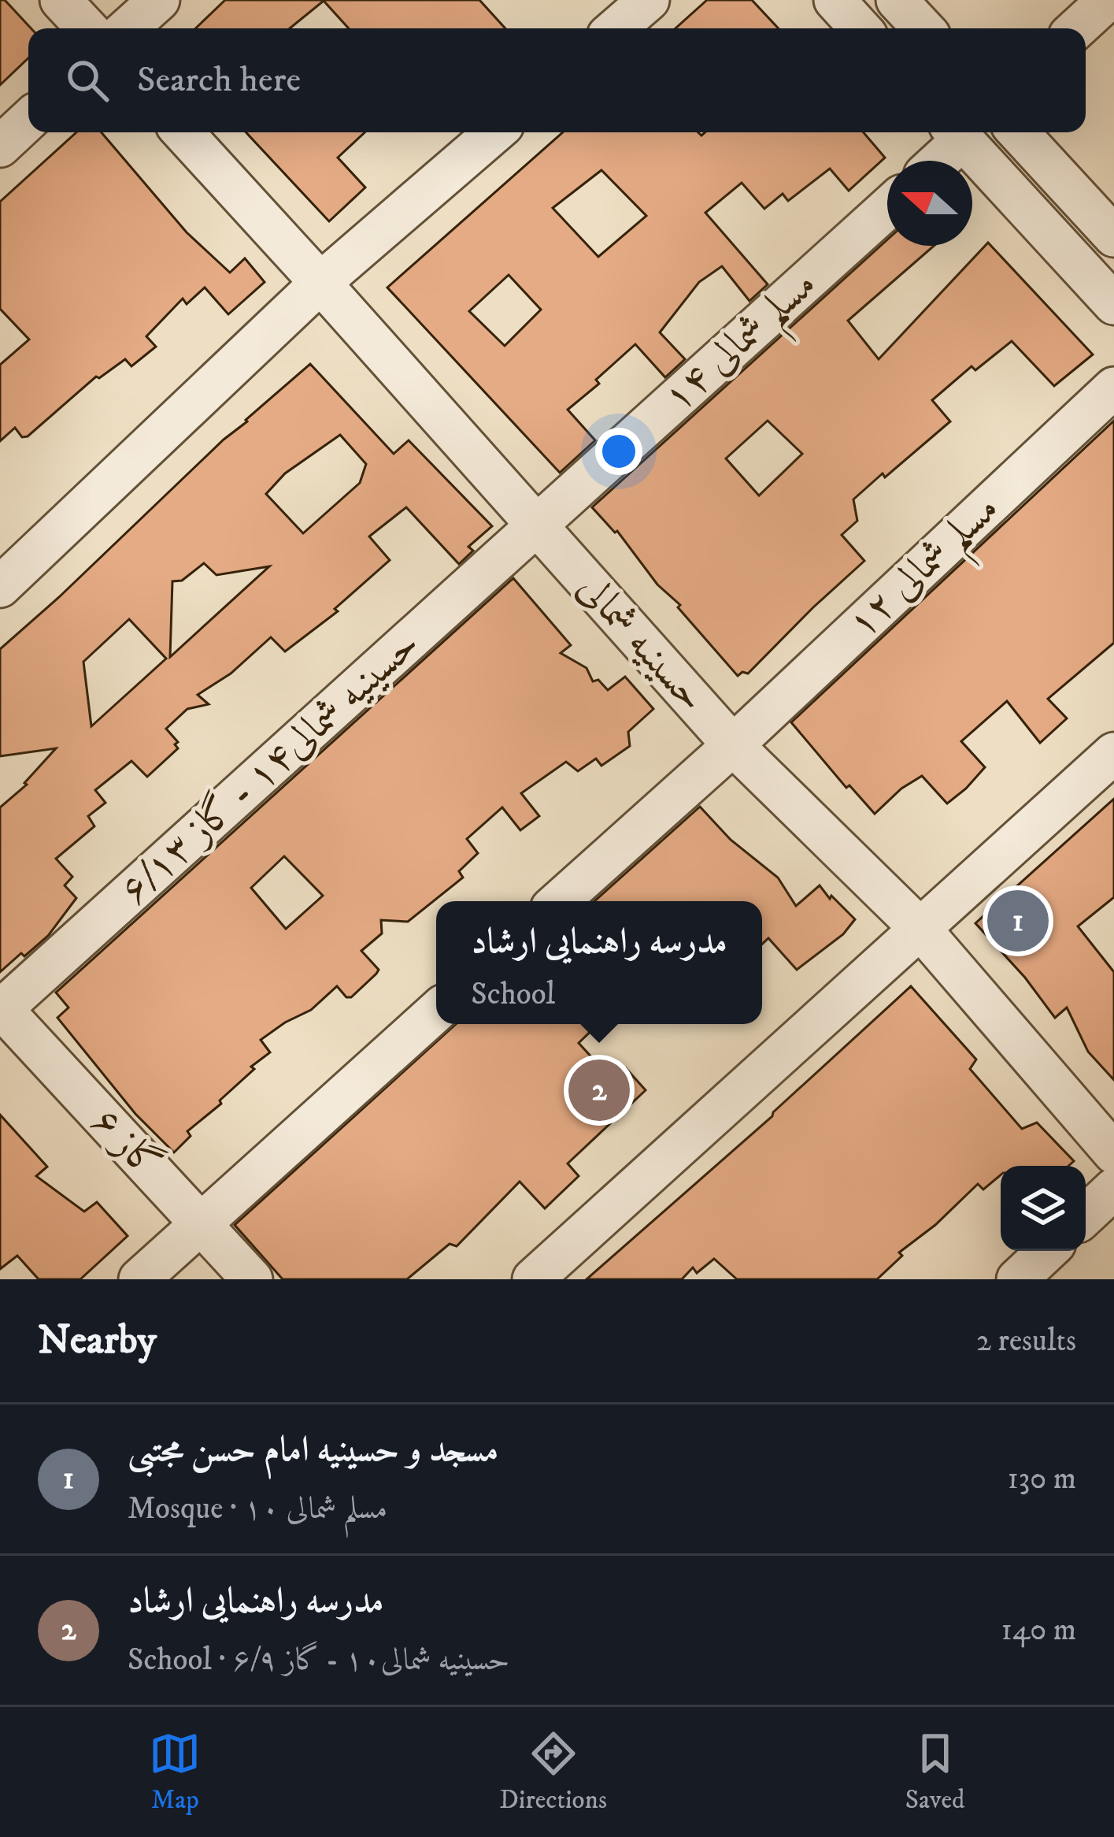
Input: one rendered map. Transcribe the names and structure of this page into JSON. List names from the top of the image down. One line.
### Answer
{"streets":{"street":["مسلم شمالی ۱۴","مسلم شمالی ۱۲","حسینیه شمالی","حسینیه شمالی۱۴ - گاز ۶/۱۳","گاز ۶"]},"crossings":[["مسلم شمالی ۱۴","حسینیه شمالی"],["مسلم شمالی ۱۴","حسینیه شمالی۱۴ - گاز ۶/۱۳"],["مسلم شمالی ۱۲","حسینیه شمالی"],["حسینیه شمالی","حسینیه شمالی۱۴ - گاز ۶/۱۳"],["حسینیه شمالی۱۴ - گاز ۶/۱۳","گاز ۶"]],"north":"left","page":{"search":"Search here","pins":["1","2"],"popup":["مدرسه راهنمایی ارشاد","School"],"heading":["Nearby","2 results"],"list":[{"mark":"1","name":"مسجد و حسینیه امام حسن مجتبی","note":"Mosque · مسلم شمالی ۱۰","value":"130 m"},{"mark":"2","name":"مدرسه راهنمایی ارشاد","note":"School · حسینیه شمالی۱۰ - گاز ۶/۹","value":"140 m"}],"nav":["Map","Directions","Saved"]}}
